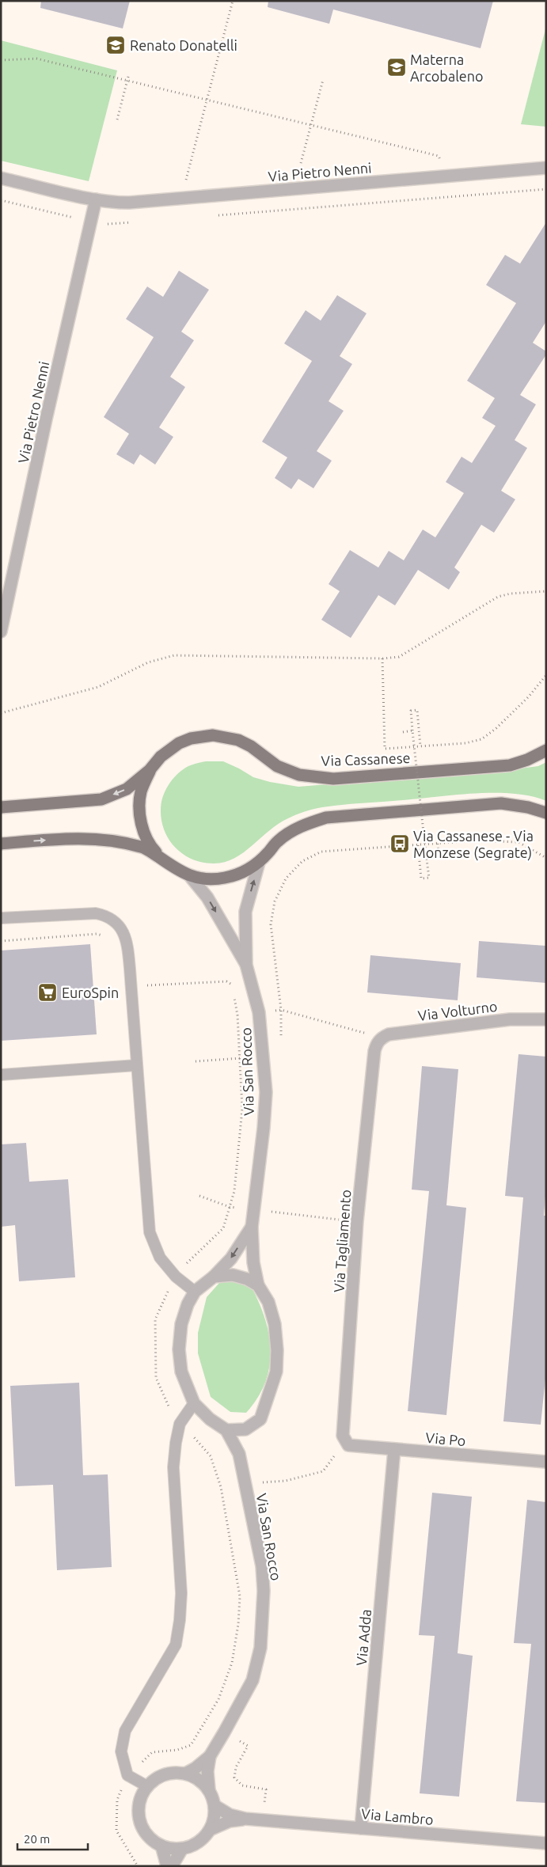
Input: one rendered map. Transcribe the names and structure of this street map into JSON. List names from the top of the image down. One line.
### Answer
{"streets":{"main road":["Via Cassanese"],"street":["Via Pietro Nenni","Via Volturno","Via San Rocco","Via Tagliamento","Via Po","Via Adda","Via Lambro"]},"crossings":[["Via Volturno","Via Tagliamento"],["Via San Rocco","Via Lambro"],["Via Tagliamento","Via Po"],["Via Po","Via Adda"],["Via Adda","Via Lambro"]],"places":{"school or university":["Renato Donatelli","Materna Arcobaleno"],"bus stop":["Via Cassanese - Via Monzese (Segrate)"],"supermarket":["EuroSpin"]},"scale_bar":"20 m"}
